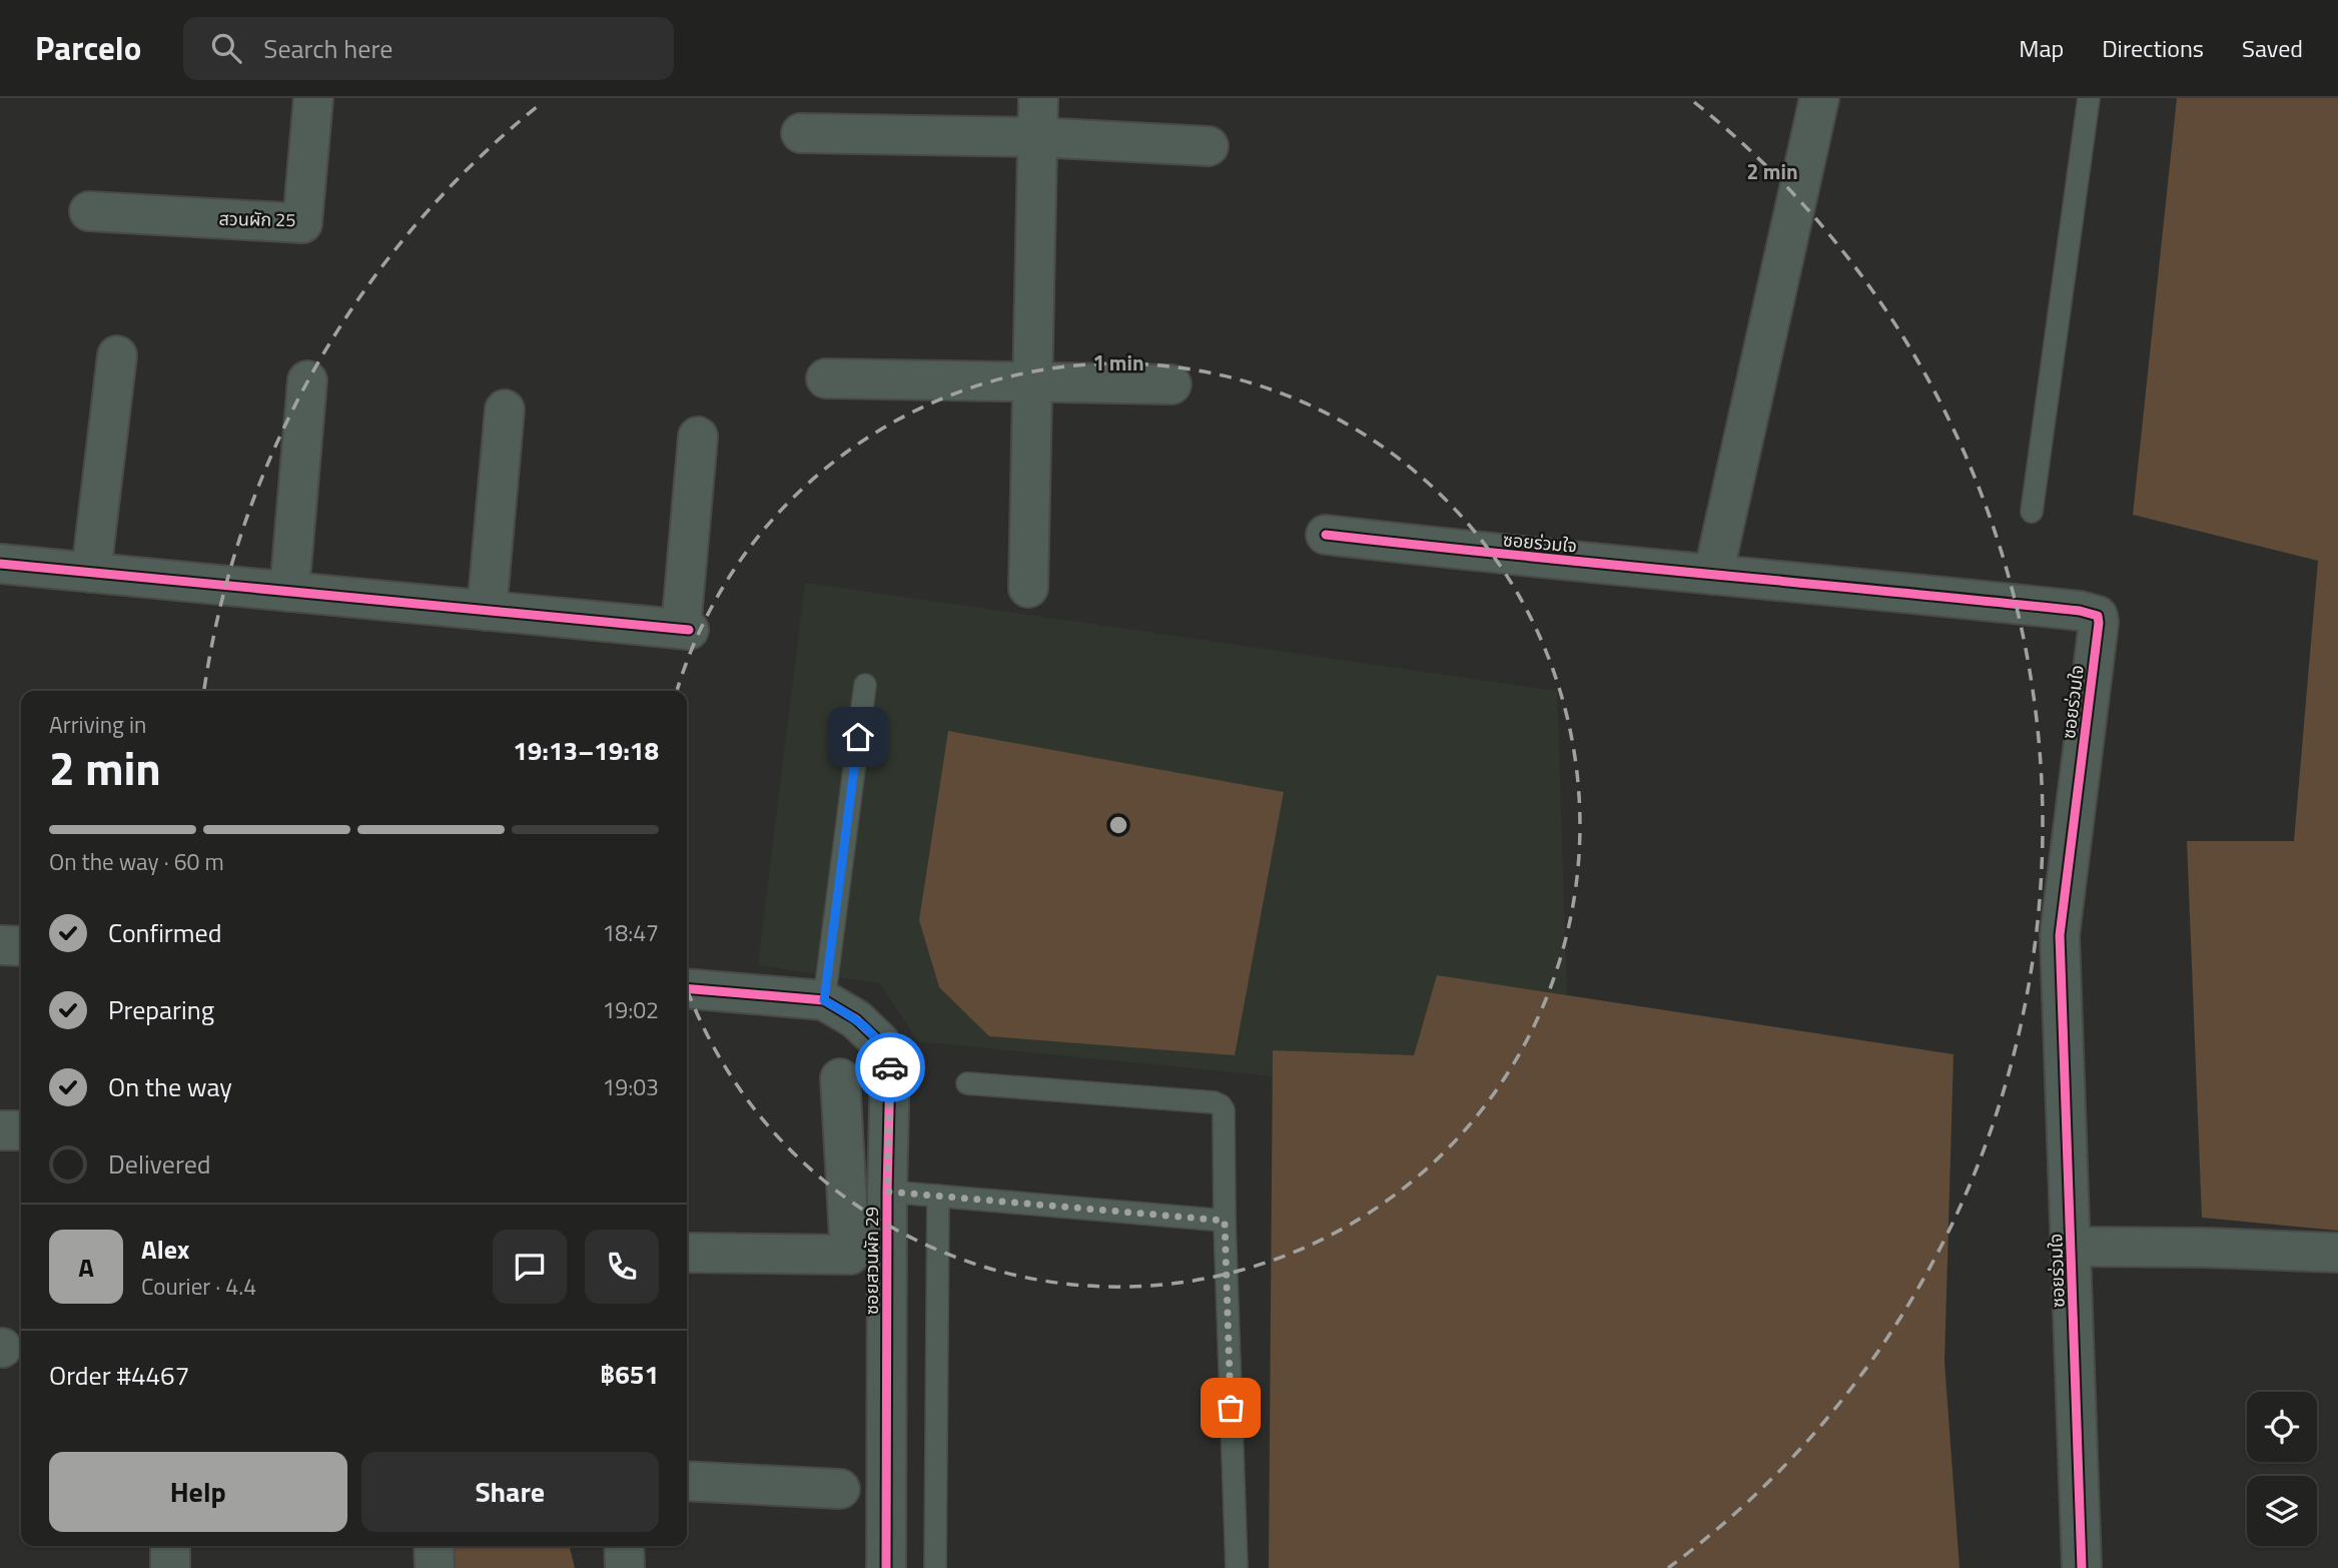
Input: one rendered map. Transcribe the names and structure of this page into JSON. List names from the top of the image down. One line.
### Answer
{"streets":{"street":["สวนผัก 25","ซอยร่วมใจ","ซอยสวนผัก 29"]},"page":{"header":"Parcelo","search":"Search here","nav":["Map","Directions","Saved"],"heading":["2 min","Arriving in","19:13–19:18"],"panel":["Alex","Courier · 4.4","Order #4467","฿651"],"bar":"On the way · 60 m","list":[["Confirmed","18:47"],["Preparing","19:02"],["On the way","19:03"],"Delivered"],"round":"A","buttons":["Help","Share"]},"rings":["2 min","1 min"]}
